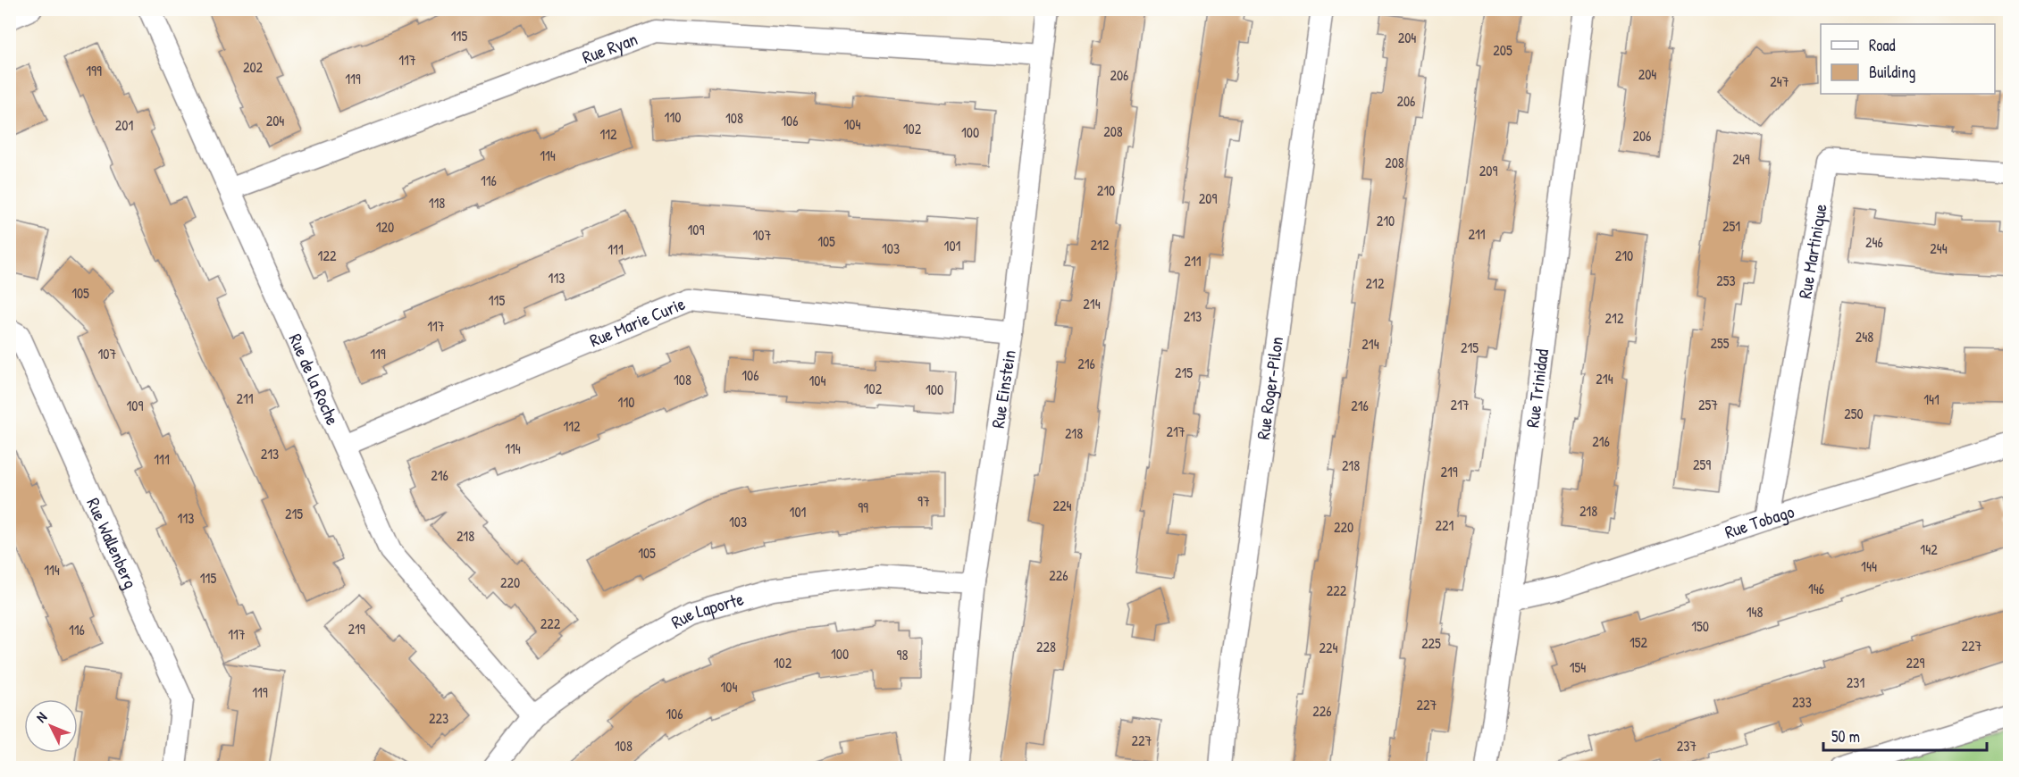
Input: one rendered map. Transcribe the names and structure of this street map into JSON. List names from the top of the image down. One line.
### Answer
{"streets":{"street":["Rue Ryan","Rue Martinique","Rue Marie Curie","Rue de la Roche","Rue Einstein","Rue Roger-Pilon","Rue Trinidad","Rue Tobago","Rue Wallenberg","Rue Laporte"]},"crossings":[["Rue Ryan","Rue de la Roche"],["Rue Ryan","Rue Einstein"],["Rue Martinique","Rue Tobago"],["Rue Marie Curie","Rue de la Roche"],["Rue Marie Curie","Rue Einstein"],["Rue de la Roche","Rue Laporte"],["Rue Einstein","Rue Laporte"],["Rue Trinidad","Rue Tobago"]],"house_numbers":["115","204","205","117","202","199","204","206","119","247","206","110","108","204","106","104","201","102","208","100","112","206","114","249","208","209","116","210","209","118","210","251","120","109","211","107","105","246","212","101","103","244","111","122","210","211","113","253","212","105","115","214","213","212","117","248","255","214","215","107","119","216","215","106","214","108","104","102","100","211","141","110","217","257","109","216","250","112","217","218","216","114","213","111","259","218","219","216","97","224","99","218","101","215","113","103","221","220","218","142","105","144","114","226","115","220","146","222","148","222","150","219","116","117","152","225","227","228","224","100","98","102","229","154","231","104","119","233","227","226","106","223","227","108","237"],"legend":["Road","Building"],"scale_bar":"50 m","north":"top left"}
